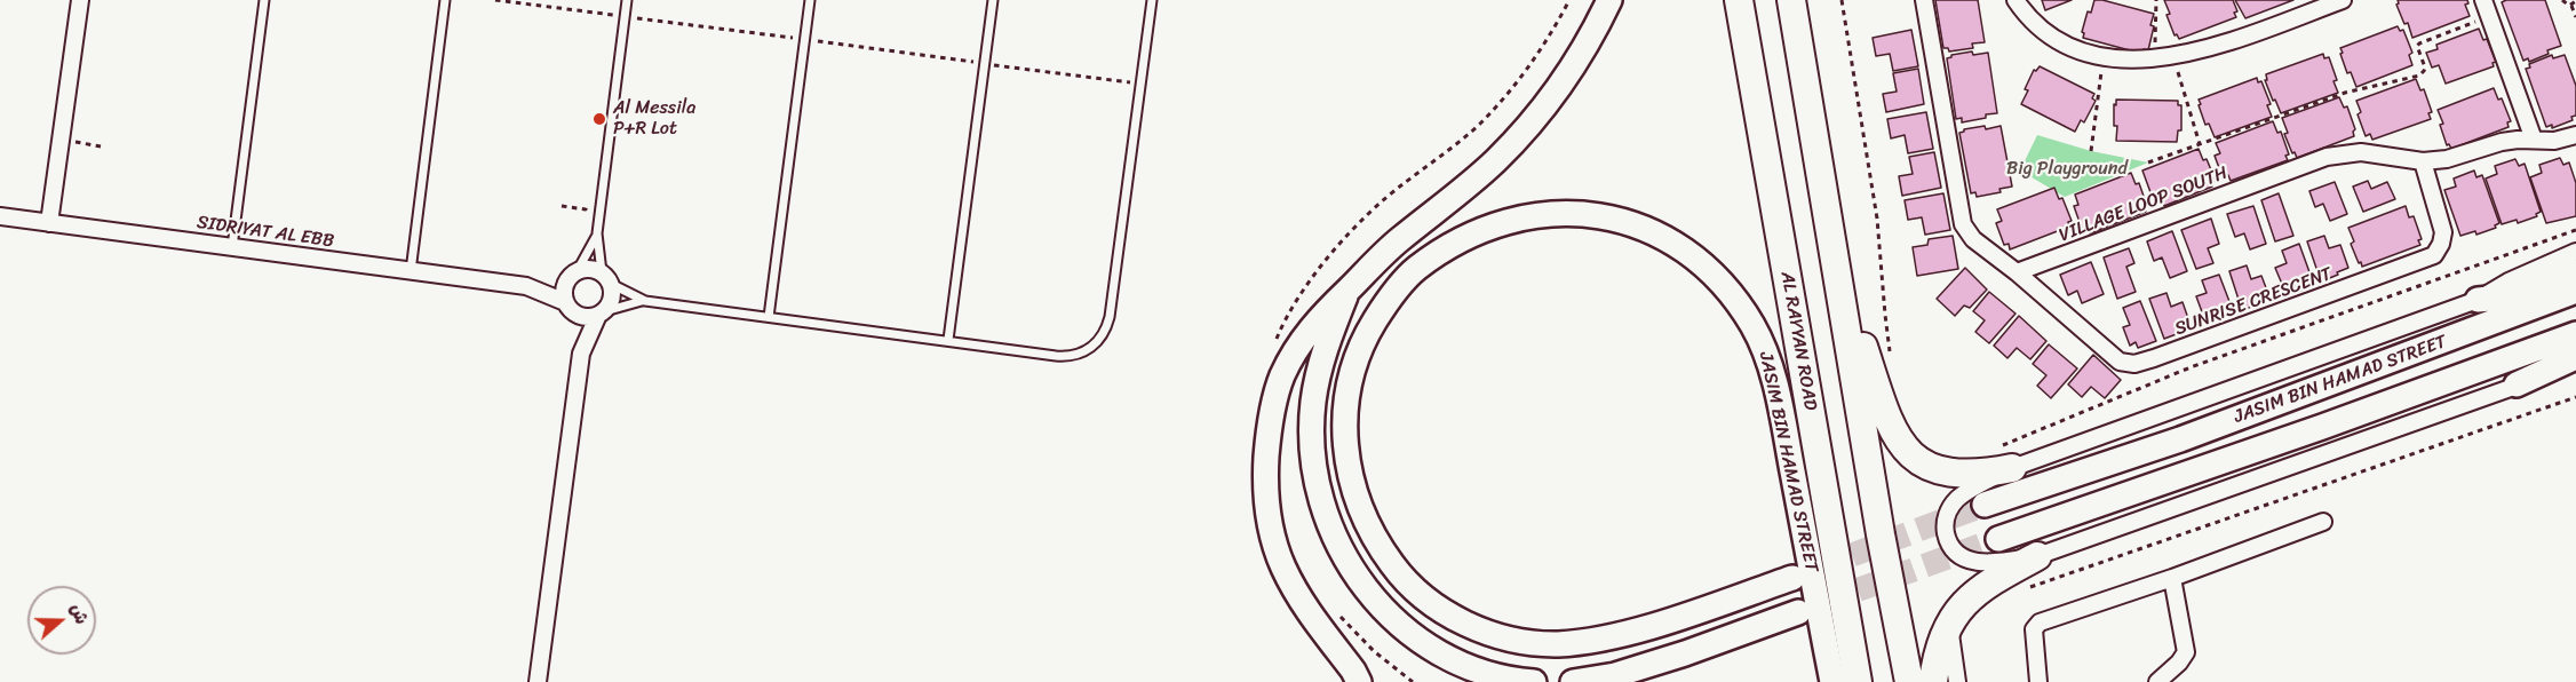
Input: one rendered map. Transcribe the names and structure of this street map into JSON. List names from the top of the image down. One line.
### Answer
{"streets":{"highway":["AL RAYYAN ROAD"],"main road":["JASIM BIN HAMAD STREET"],"street":["VILLAGE LOOP SOUTH","SIDRIYAT AL EBB","SUNRISE CRESCENT"]},"crossings":[["VILLAGE LOOP SOUTH","SUNRISE CRESCENT"]],"parks":["Big Playground"],"places":["Al Messila P+R Lot"],"north":"right"}
